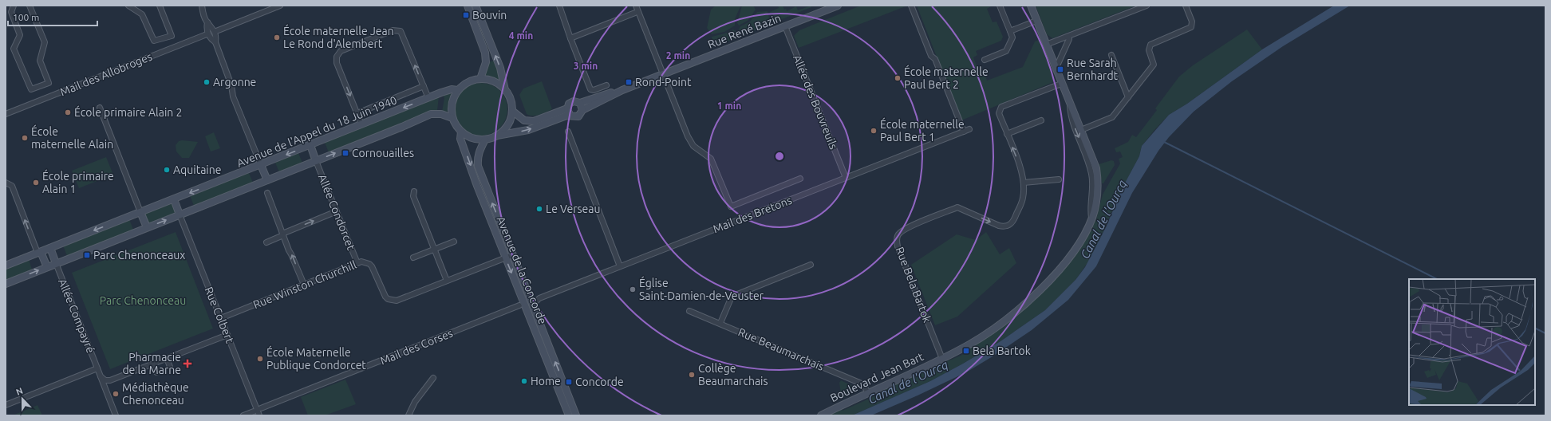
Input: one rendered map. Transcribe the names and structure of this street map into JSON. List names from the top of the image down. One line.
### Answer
{"streets":{"street":["Rue René Bazin","Mail des Allobroges","Allée des Bouvreuils","Avenue de l'Appel du 18 Juin 1940","Allée Condorcet","Mail des Bretons","Avenue de la Concorde","Rue Winston Churchill","Rue Bela Bartok","Rue Colbert","Allée Compayré","Mail des Corses","Rue Beaumarchais","Boulevard Jean Bart"]},"crossings":[["Rue René Bazin","Allée des Bouvreuils"],["Allée des Bouvreuils","Mail des Bretons"],["Avenue de l'Appel du 18 Juin 1940","Avenue de la Concorde"],["Allée Condorcet","Rue Winston Churchill"],["Avenue de la Concorde","Rue Winston Churchill"],["Rue Winston Churchill","Rue Colbert"],["Rue Bela Bartok","Boulevard Jean Bart"],["Rue Beaumarchais","Boulevard Jean Bart"]],"water":["Canal de l'Ourcq"],"parks":["Parc Chenonceau"],"places":{"transit":["Bouvin","Rue Sarah Bernhardt","Rond-Point","Cornouailles","Parc Chenonceaux","Bela Bartok","Concorde"],"other":["École maternelle Jean Le Rond d'Alembert","École maternelle Paul Bert 2","Argonne","École primaire Alain 2","École maternelle Paul Bert 1","École maternelle Alain","Aquitaine","École primaire Alain 1","Le Verseau","Église Saint-Damien-de-Veuster","École Maternelle Publique Condorcet","Collège Beaumarchais","Home","Médiathèque Chenonceau"],"health":["Pharmacie de la Marne"]},"scale_bar":"100 m","north":"top","rings":["4 min","2 min","3 min","1 min"]}
